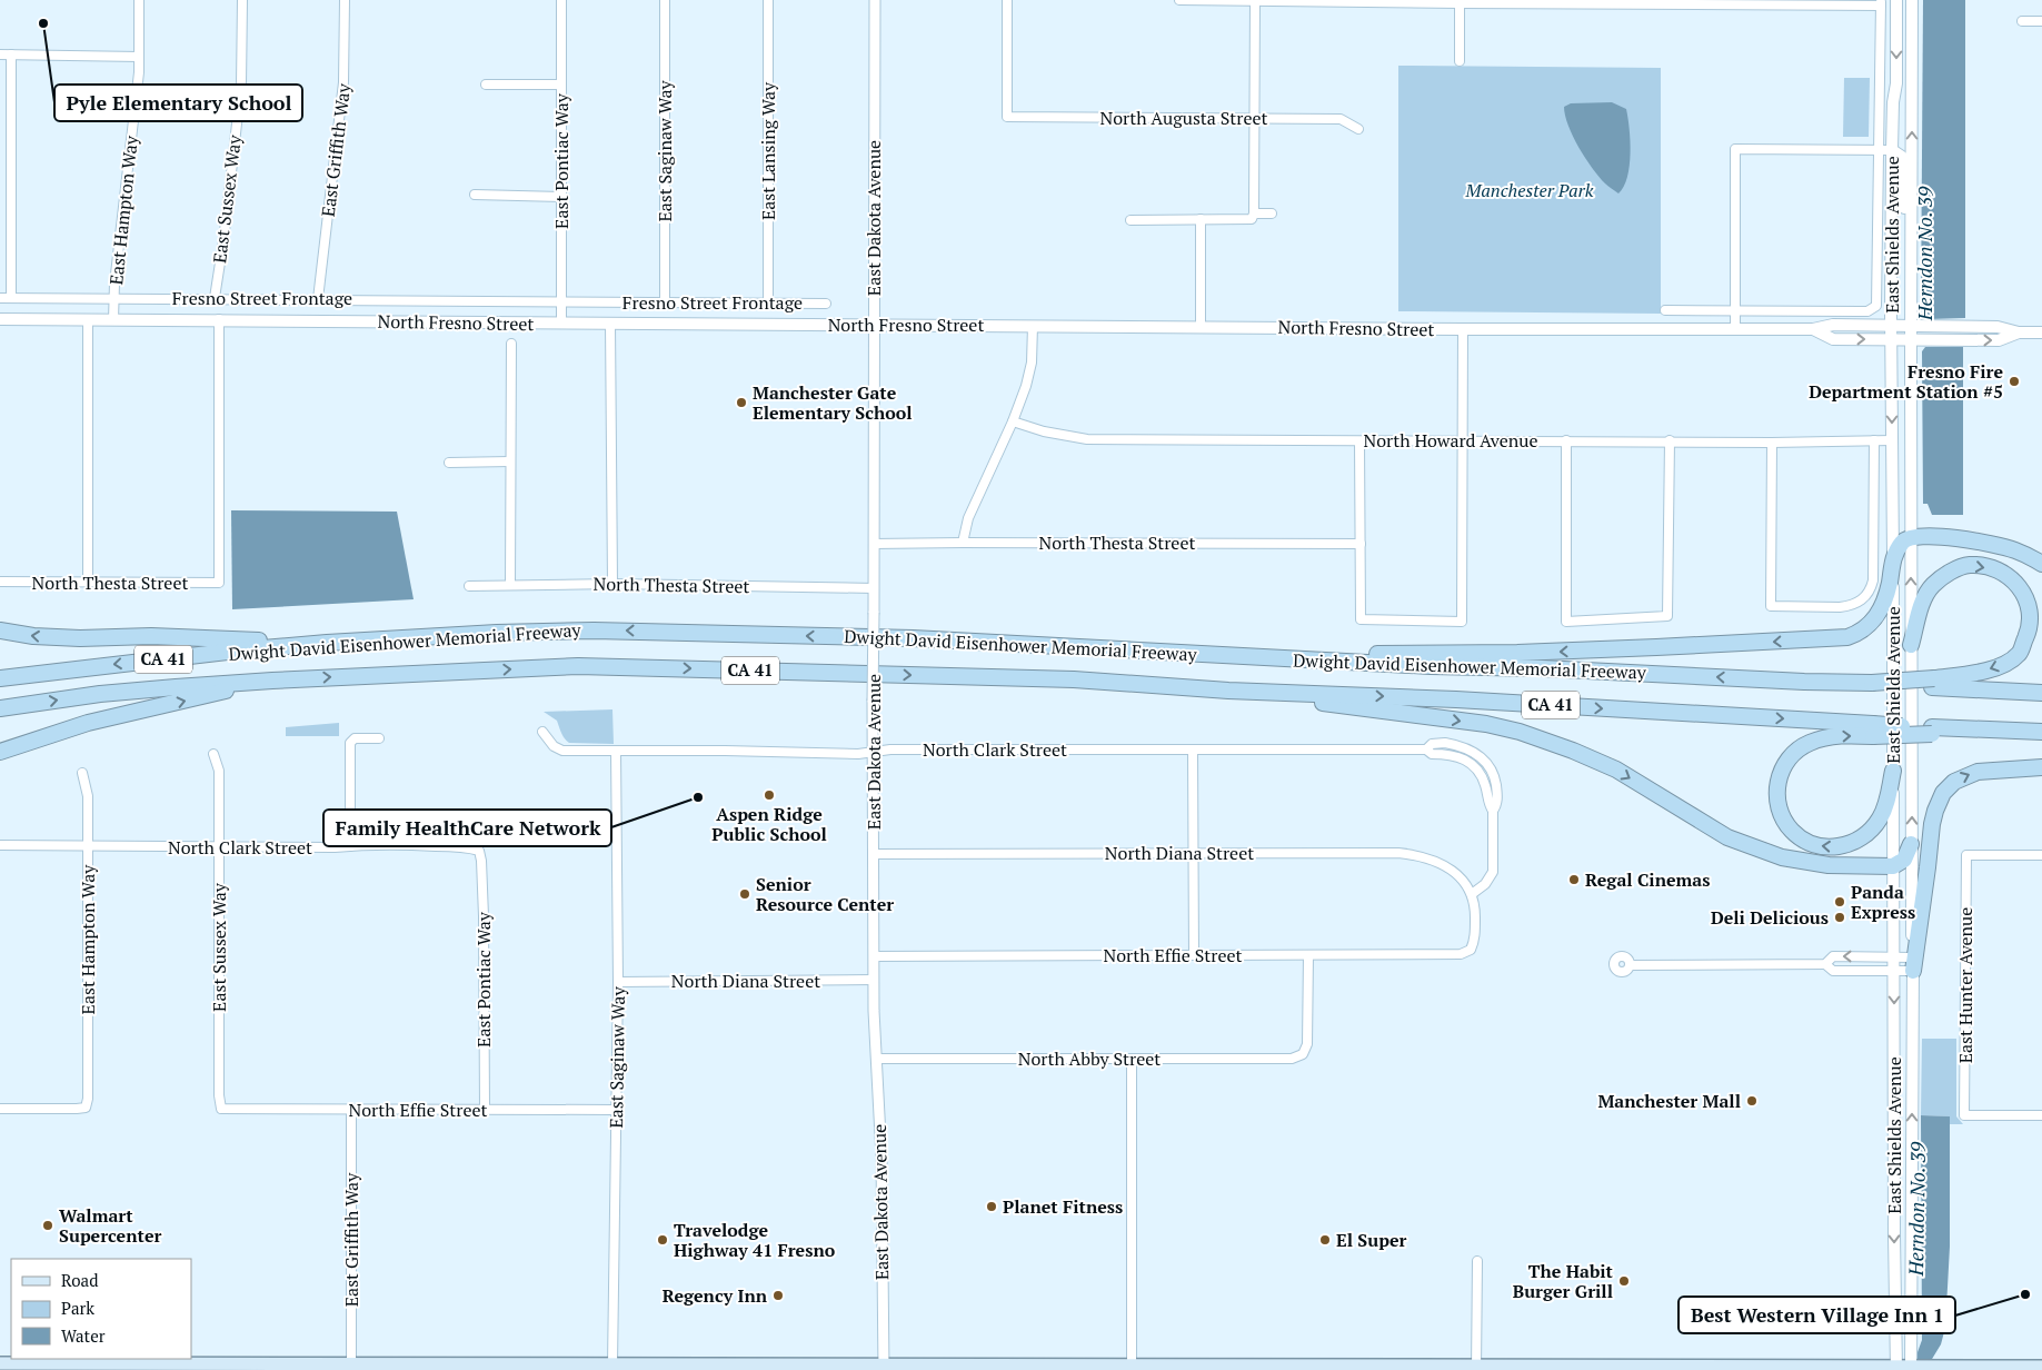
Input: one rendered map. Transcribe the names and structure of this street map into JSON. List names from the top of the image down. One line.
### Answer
{"streets":{"highway":["Dwight David Eisenhower Memorial Freeway","CA 41"],"main road":["East Shields Avenue","North Fresno Street"],"street":["North Augusta Street","East Griffith Way","East Saginaw Way","East Lansing Way","East Pontiac Way","East Sussex Way","East Hampton Way","East Dakota Avenue","Fresno Street Frontage","North Howard Avenue","North Thesta Street","North Clark Street","North Diana Street","North Effie Street","East Hunter Avenue","North Abby Street"]},"crossings":[["East Griffith Way","Fresno Street Frontage"],["East Griffith Way","North Effie Street"],["East Saginaw Way","Fresno Street Frontage"],["East Saginaw Way","North Clark Street"],["East Saginaw Way","North Diana Street"],["East Saginaw Way","North Effie Street"],["East Lansing Way","Fresno Street Frontage"],["East Pontiac Way","Fresno Street Frontage"],["East Pontiac Way","North Fresno Street"],["East Pontiac Way","North Clark Street"],["East Pontiac Way","North Effie Street"],["East Sussex Way","Fresno Street Frontage"],["East Sussex Way","North Clark Street"],["East Sussex Way","North Effie Street"],["East Hampton Way","Fresno Street Frontage"],["East Hampton Way","North Fresno Street"],["East Hampton Way","North Clark Street"],["East Dakota Avenue","North Fresno Street"],["East Dakota Avenue","North Thesta Street"],["East Dakota Avenue","North Clark Street"],["East Dakota Avenue","North Diana Street"],["East Dakota Avenue","North Effie Street"],["East Dakota Avenue","North Abby Street"],["East Shields Avenue","North Fresno Street"],["East Shields Avenue","North Howard Avenue"],["North Fresno Street","North Thesta Street"],["North Diana Street","North Effie Street"],["North Effie Street","North Abby Street"]],"water":["Herndon No. 39"],"parks":["Manchester Park"],"places":["Pyle Elementary School","Fresno Fire Department Station #5","Manchester Gate Elementary School","Aspen Ridge Public School","Family HealthCare Network","Regal Cinemas","Senior Resource Center","Panda Express","Deli Delicious","Manchester Mall","Planet Fitness","Walmart Supercenter","Travelodge Highway 41 Fresno","El Super","The Habit Burger Grill","Best Western Village Inn 1","Regency Inn"],"legend":["Road","Park","Water"]}
